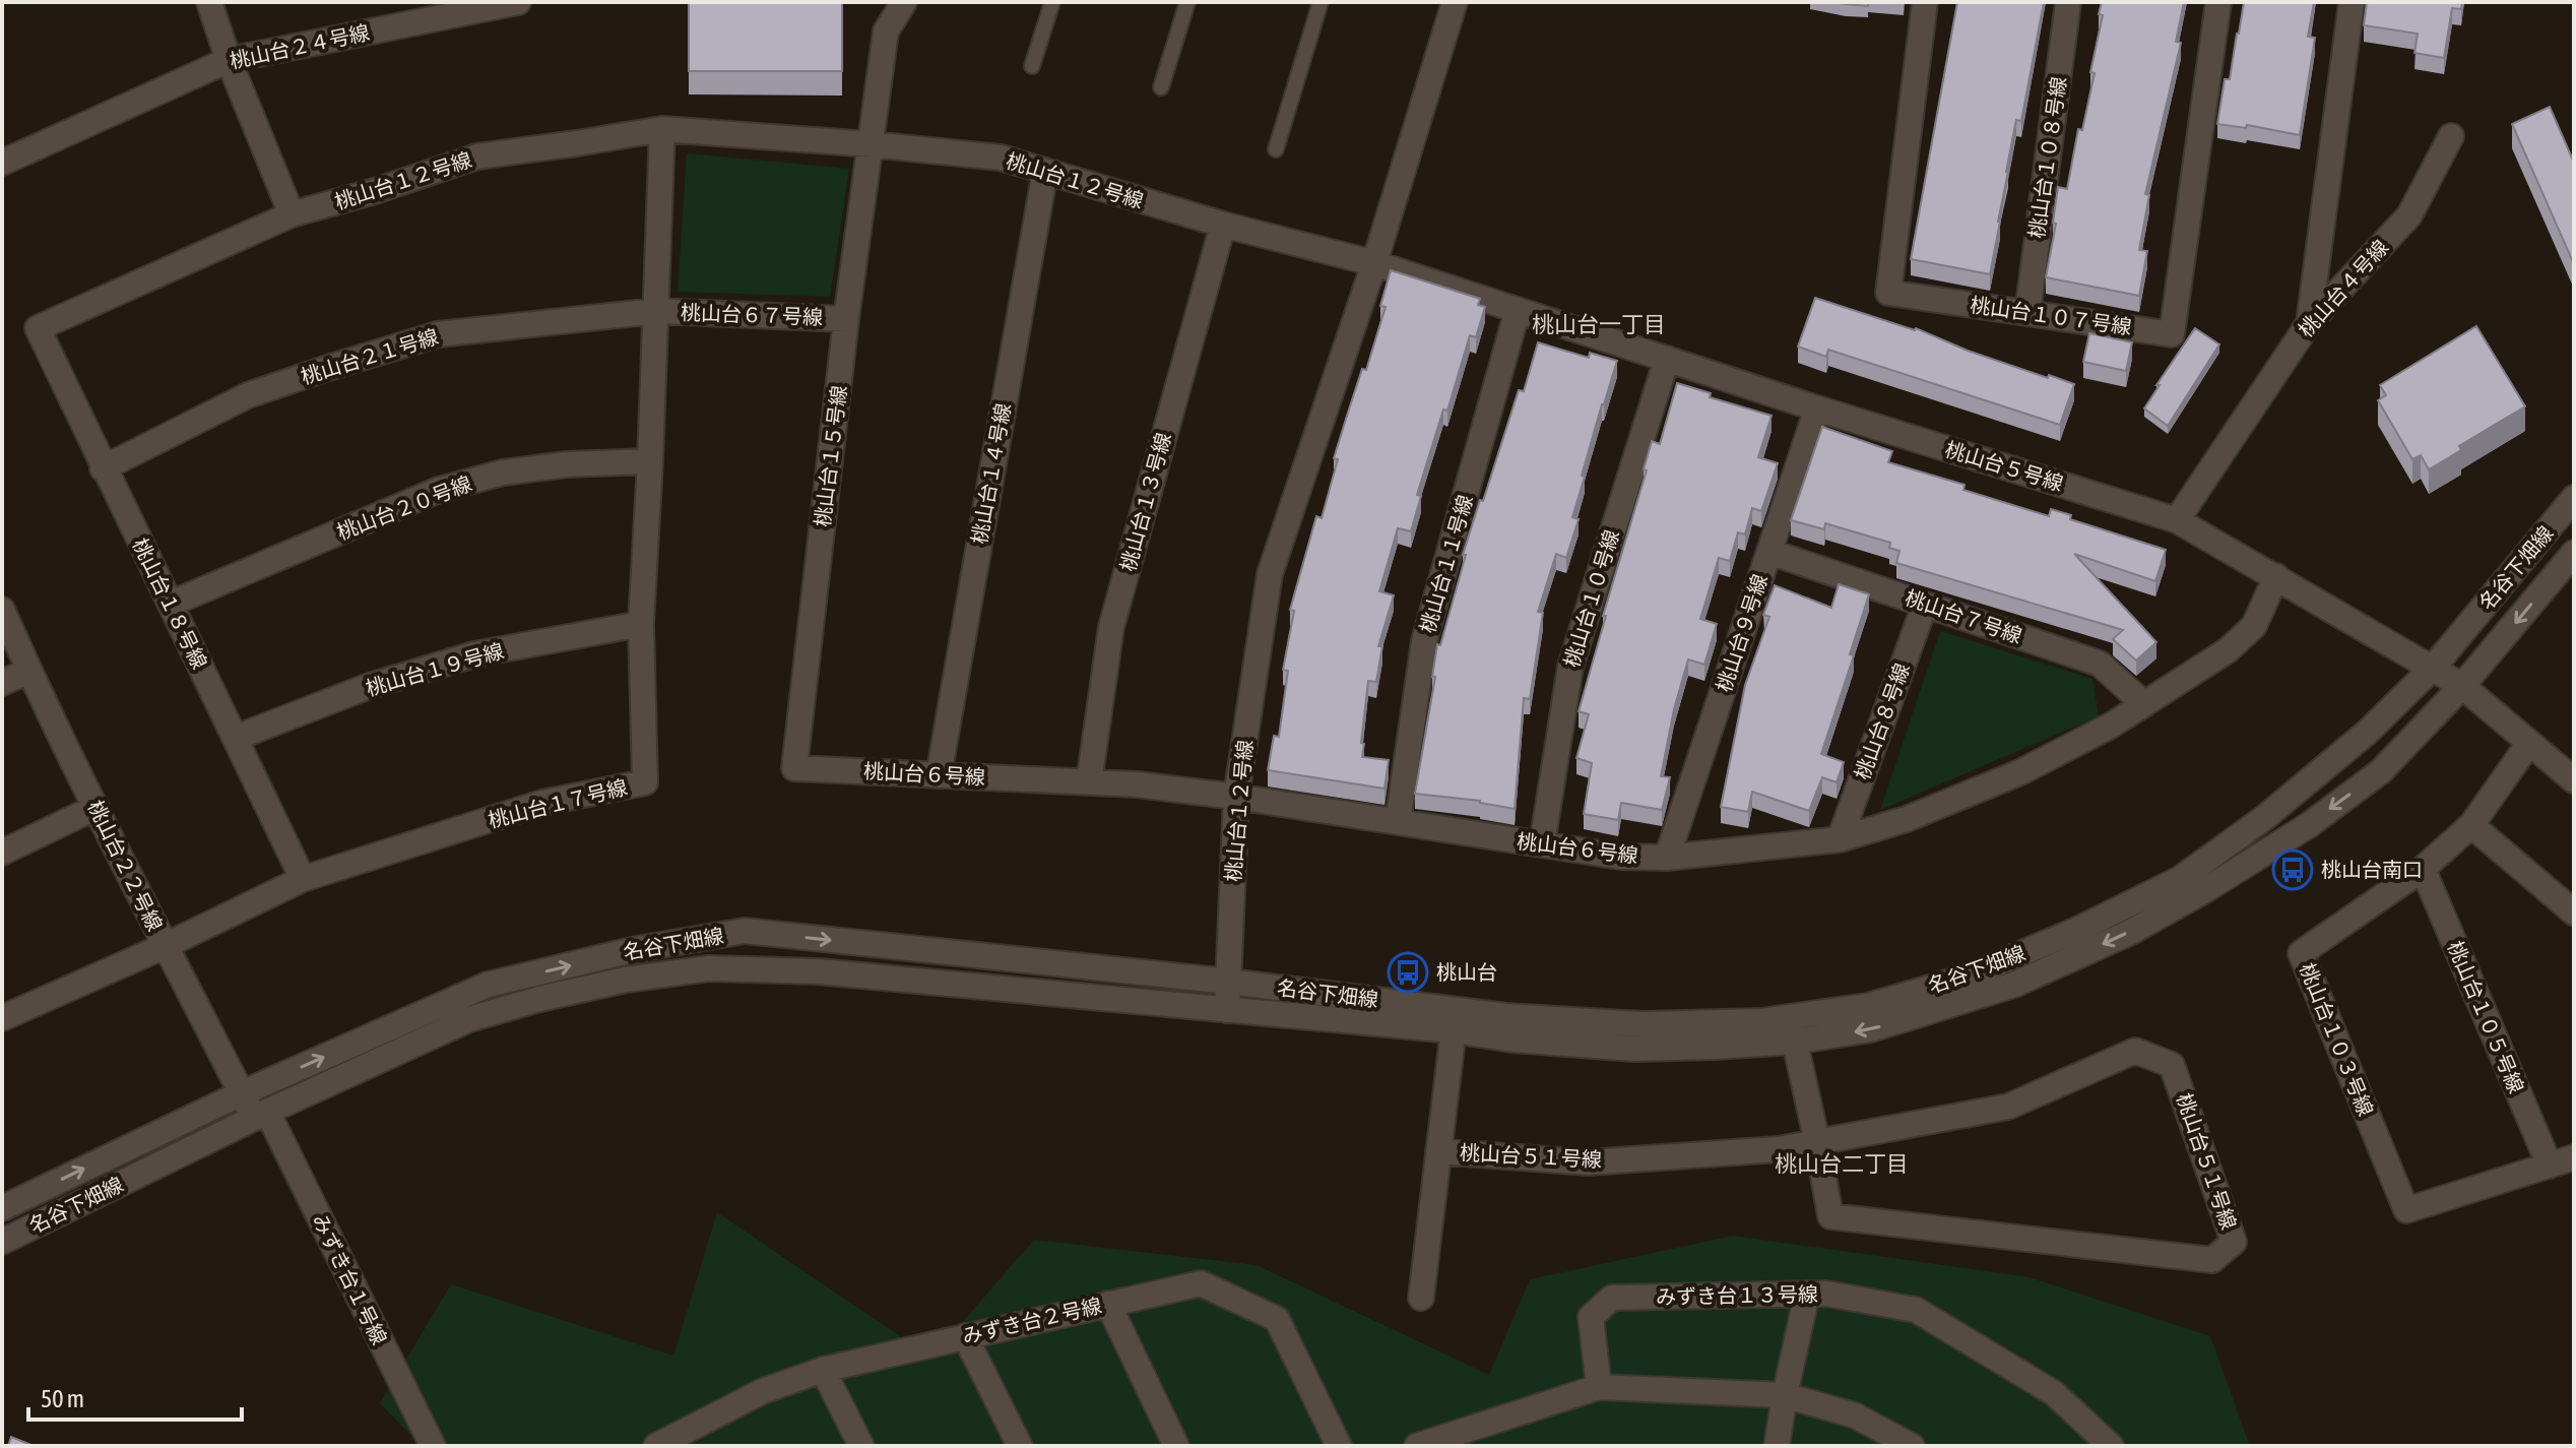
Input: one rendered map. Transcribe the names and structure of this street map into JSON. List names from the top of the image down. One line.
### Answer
{"streets":{"street":["桃山台２４号線","桃山台１０８号線","桃山台１２号線","桃山台４号線","桃山台６７号線","桃山台１０７号線","桃山台２１号線","桃山台１５号線","桃山台５号線","桃山台１４号線","桃山台１３号線","桃山台２０号線","桃山台１１号線","名谷下畑線","桃山台１０号線","桃山台１８号線","桃山台７号線","桃山台９号線","桃山台１９号線","桃山台８号線","桃山台６号線","桃山台１７号線","桃山台２２号線","桃山台１０５号線","桃山台１０３号線","桃山台５１号線","みずき台１号線","みずき台１３号線","みずき台２号線"]},"crossings":[["桃山台１０８号線","桃山台１０７号線"],["桃山台１２号線","桃山台１５号線"],["桃山台１２号線","桃山台５号線"],["桃山台１２号線","桃山台１４号線"],["桃山台１２号線","桃山台１３号線"],["桃山台１２号線","名谷下畑線"],["桃山台１２号線","桃山台１８号線"],["桃山台１２号線","桃山台６号線"],["桃山台１２号線","桃山台１７号線"],["桃山台４号線","桃山台５号線"],["桃山台６７号線","桃山台２１号線"],["桃山台６７号線","桃山台１５号線"],["桃山台６７号線","桃山台１７号線"],["桃山台２１号線","桃山台１８号線"],["桃山台２１号線","桃山台１７号線"],["桃山台１５号線","桃山台６号線"],["桃山台５号線","桃山台１１号線"],["桃山台５号線","名谷下畑線"],["桃山台５号線","桃山台１０号線"],["桃山台５号線","桃山台９号線"],["桃山台５号線","桃山台６号線"],["桃山台５号線","桃山台１０３号線"],["桃山台１４号線","桃山台６号線"],["桃山台１３号線","桃山台６号線"],["桃山台２０号線","桃山台１８号線"],["桃山台２０号線","桃山台１７号線"],["桃山台１１号線","桃山台６号線"],["名谷下畑線","桃山台２２号線"],["名谷下畑線","桃山台５１号線"],["名谷下畑線","みずき台１号線"],["桃山台１０号線","桃山台６号線"],["桃山台１８号線","桃山台１９号線"],["桃山台１８号線","桃山台１７号線"],["桃山台７号線","桃山台９号線"],["桃山台７号線","桃山台８号線"],["桃山台７号線","桃山台６号線"],["桃山台９号線","桃山台６号線"],["桃山台１９号線","桃山台１７号線"],["桃山台８号線","桃山台６号線"],["桃山台１７号線","桃山台２２号線"],["桃山台２２号線","みずき台１号線"],["桃山台１０５号線","桃山台１０３号線"]],"districts":["桃山台一丁目","桃山台二丁目"],"places":{"bus stop":["桃山台南口","桃山台"]},"scale_bar":"50 m"}
